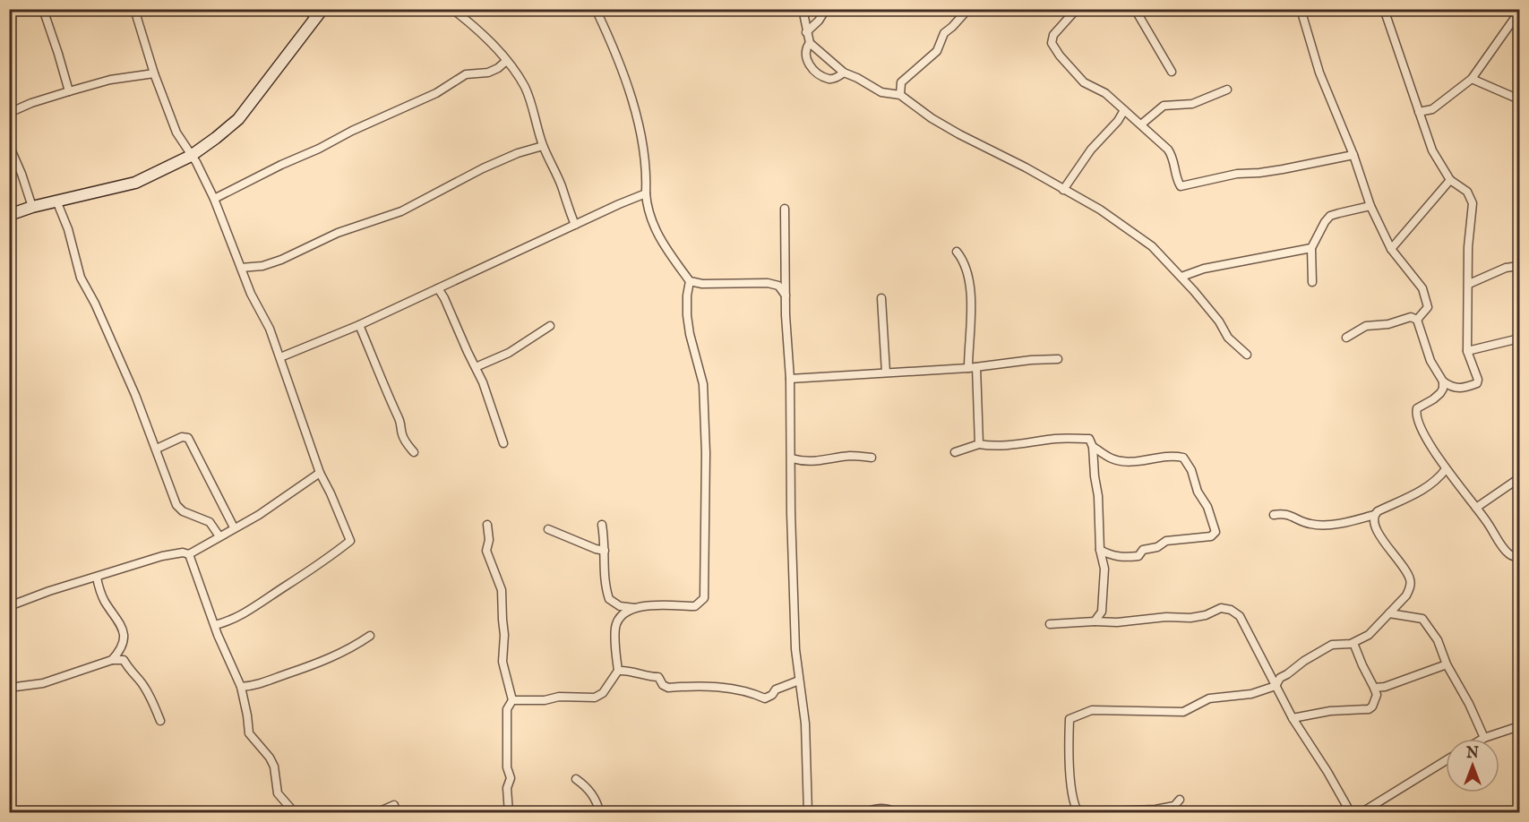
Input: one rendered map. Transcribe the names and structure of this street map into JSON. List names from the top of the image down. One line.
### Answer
{"north":"top"}
